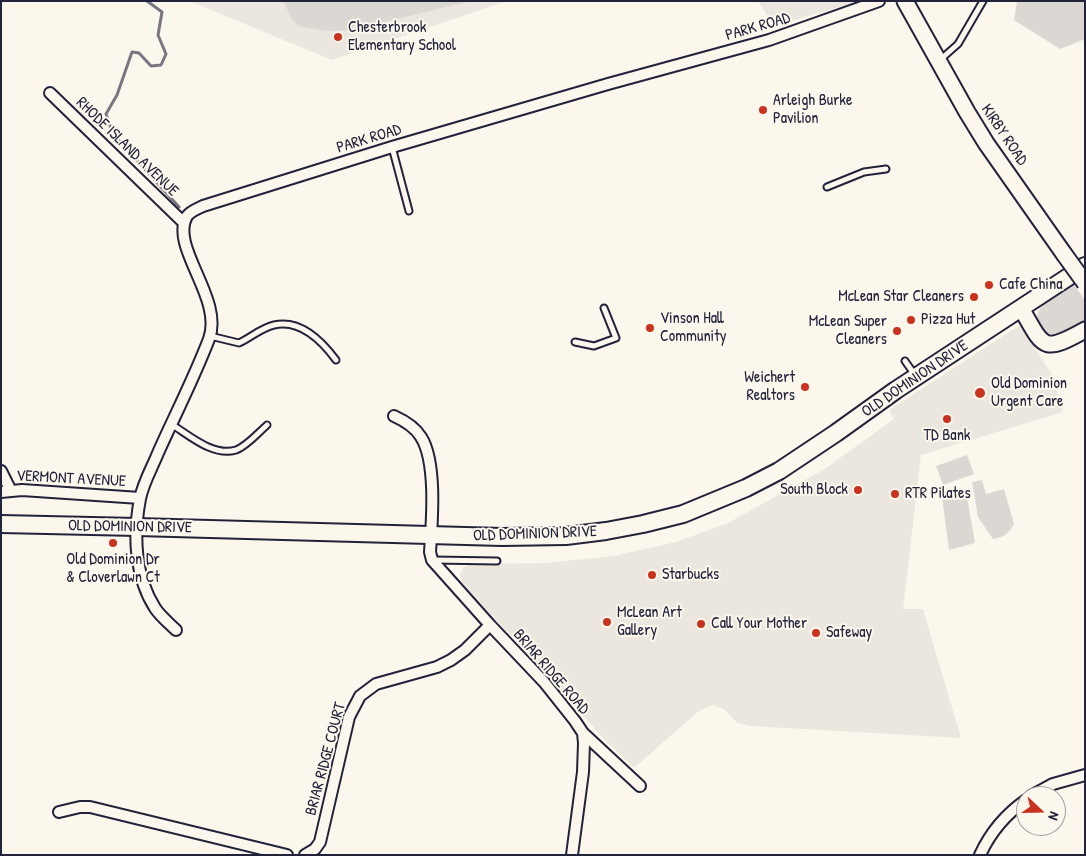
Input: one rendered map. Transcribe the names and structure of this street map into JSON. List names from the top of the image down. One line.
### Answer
{"streets":{"main road":["KIRBY ROAD","OLD DOMINION DRIVE"],"street":["PARK ROAD","RHODE ISLAND AVENUE","VERMONT AVENUE","BRIAR RIDGE ROAD","BRIAR RIDGE COURT"]},"crossings":[["PARK ROAD","RHODE ISLAND AVENUE"],["BRIAR RIDGE ROAD","BRIAR RIDGE COURT"]],"places":["Chesterbrook Elementary School","Arleigh Burke Pavilion","Cafe China","McLean Star Cleaners","Pizza Hut","Vinson Hall Community","McLean Super Cleaners","Weichert Realtors","Old Dominion Urgent Care","TD Bank","South Block","RTR Pilates","Old Dominion Dr & Cloverlawn Ct","Starbucks","McLean Art Gallery","Call Your Mother","Safeway"],"north":"right"}
